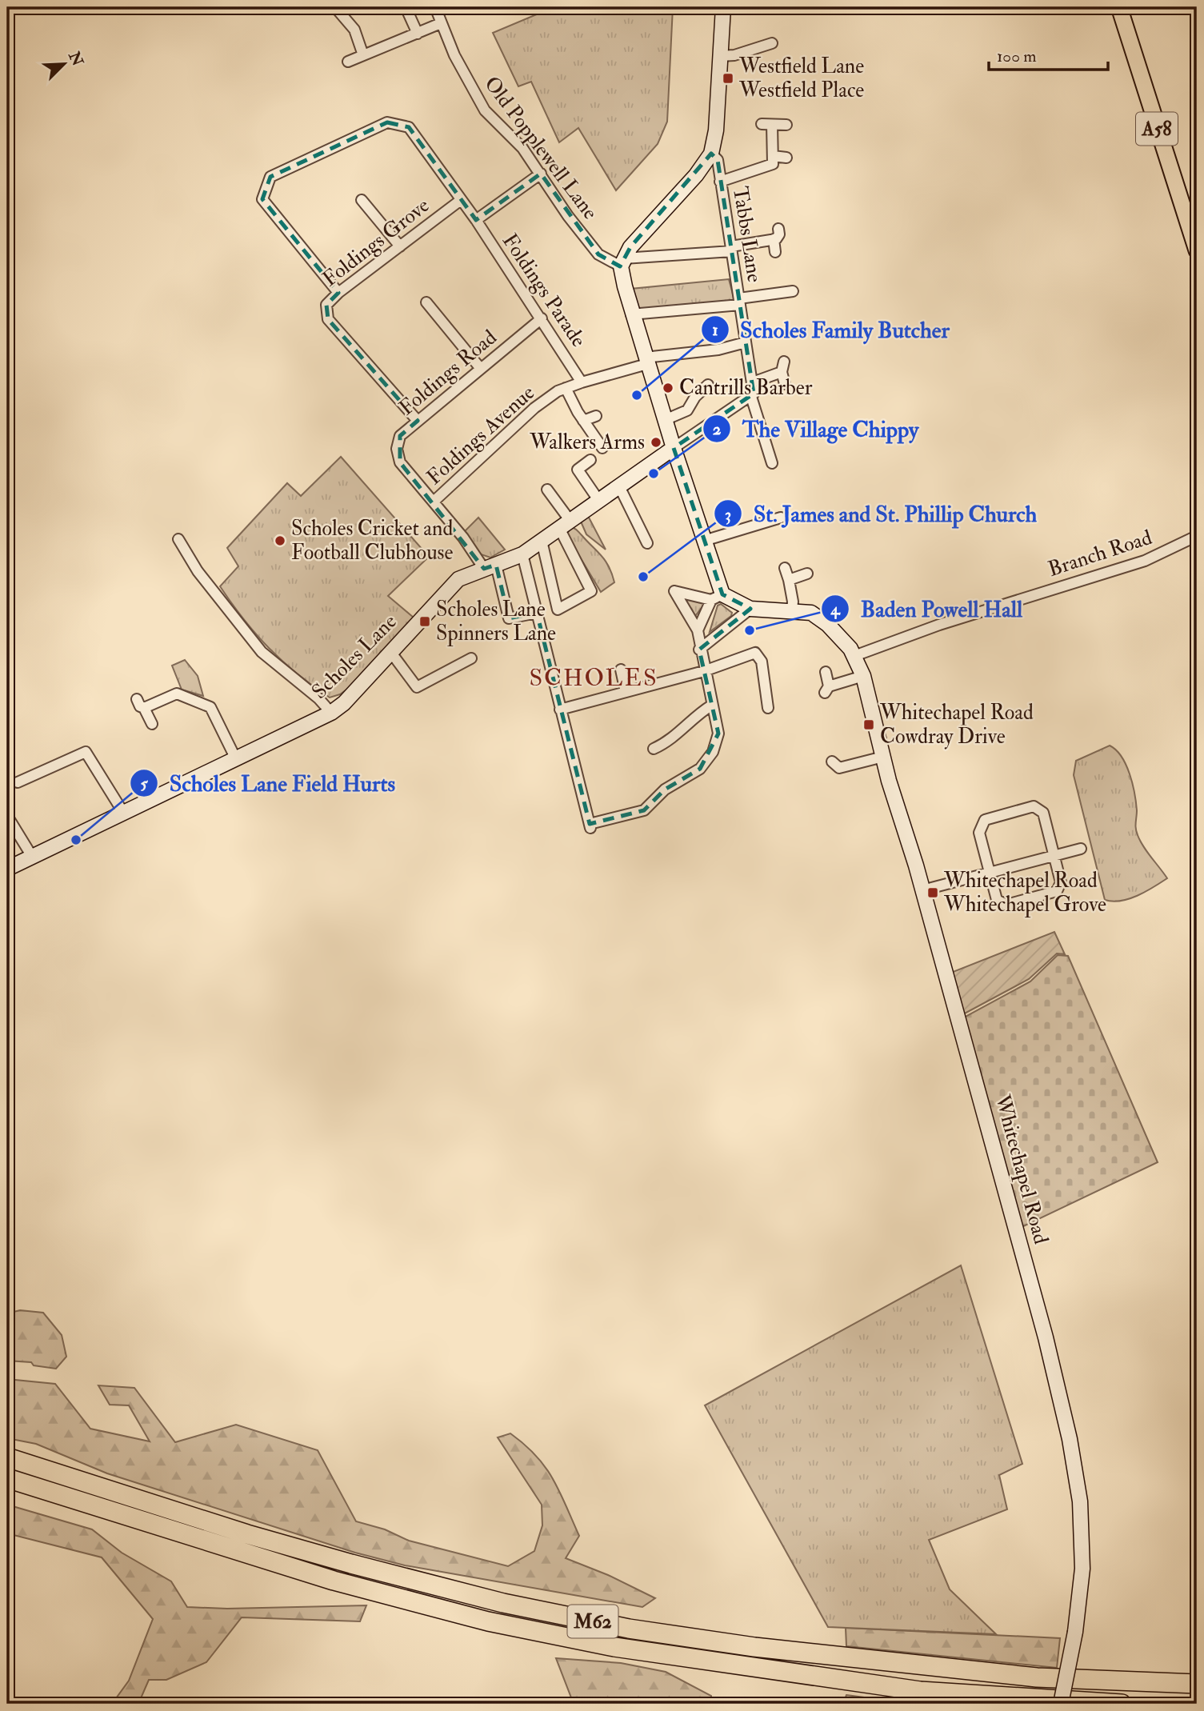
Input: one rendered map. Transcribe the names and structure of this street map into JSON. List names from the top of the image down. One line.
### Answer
{"streets":{"highway":["A58","M62"],"main road":["Scholes Lane","Whitechapel Road"],"street":["Old Popplewell Lane","Tabbs Lane","Foldings Grove","Foldings Parade","Foldings Road","Foldings Avenue","Branch Road"]},"crossings":[["Old Popplewell Lane","Foldings Parade"],["Tabbs Lane","Foldings Avenue"],["Foldings Grove","Foldings Parade"],["Foldings Grove","Foldings Road"],["Foldings Parade","Foldings Road"],["Foldings Parade","Foldings Avenue"],["Foldings Road","Foldings Avenue"],["Foldings Road","Scholes Lane"],["Branch Road","Whitechapel Road"]],"districts":["SCHOLES"],"places":{"transit":["Westfield Lane Westfield Place","Scholes Lane Spinners Lane","Whitechapel Road Cowdray Drive","Whitechapel Road Whitechapel Grove"],"other":["Cantrills Barber","Scholes Family Butcher","Walkers Arms","The Village Chippy","Scholes Cricket and Football Clubhouse","St. James and St. Phillip Church","Baden Powell Hall","Scholes Lane Field Hurts"]},"scale_bar":"100 m","north":"top right"}
